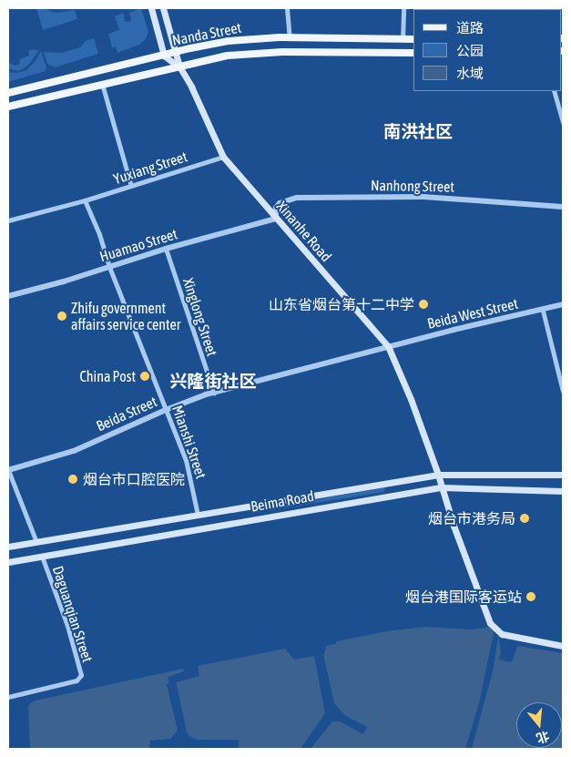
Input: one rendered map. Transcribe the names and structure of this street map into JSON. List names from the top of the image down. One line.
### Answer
{"streets":{"main road":["Nanda Street","Xinanhe Road","Beima Road"],"street":["Yuxiang Street","Nanhong Street","Huamao Street","Beida West Street","Xinglong Street","Beida Street","Mianshi Street","Daguanqian Street"]},"crossings":[["Nanda Street","Xinanhe Road"],["Yuxiang Street","Xinanhe Road"],["Yuxiang Street","Mianshi Street"],["Nanhong Street","Xinanhe Road"],["Nanhong Street","Huamao Street"],["Xinanhe Road","Huamao Street"],["Xinanhe Road","Beida West Street"],["Xinanhe Road","Beida Street"],["Xinanhe Road","Beima Road"],["Huamao Street","Xinglong Street"],["Huamao Street","Mianshi Street"],["Beida West Street","Beida Street"],["Xinglong Street","Beida Street"],["Beida Street","Mianshi Street"],["Mianshi Street","Beima Road"],["Beima Road","Daguanqian Street"]],"districts":["南洪社区","兴隆街社区"],"places":["山东省烟台第十二中学","Zhifu government affairs service center","China Post","烟台市口腔医院","烟台市港务局","烟台港国际客运站"],"legend":["道路","公园","水域"],"north":"bottom"}
